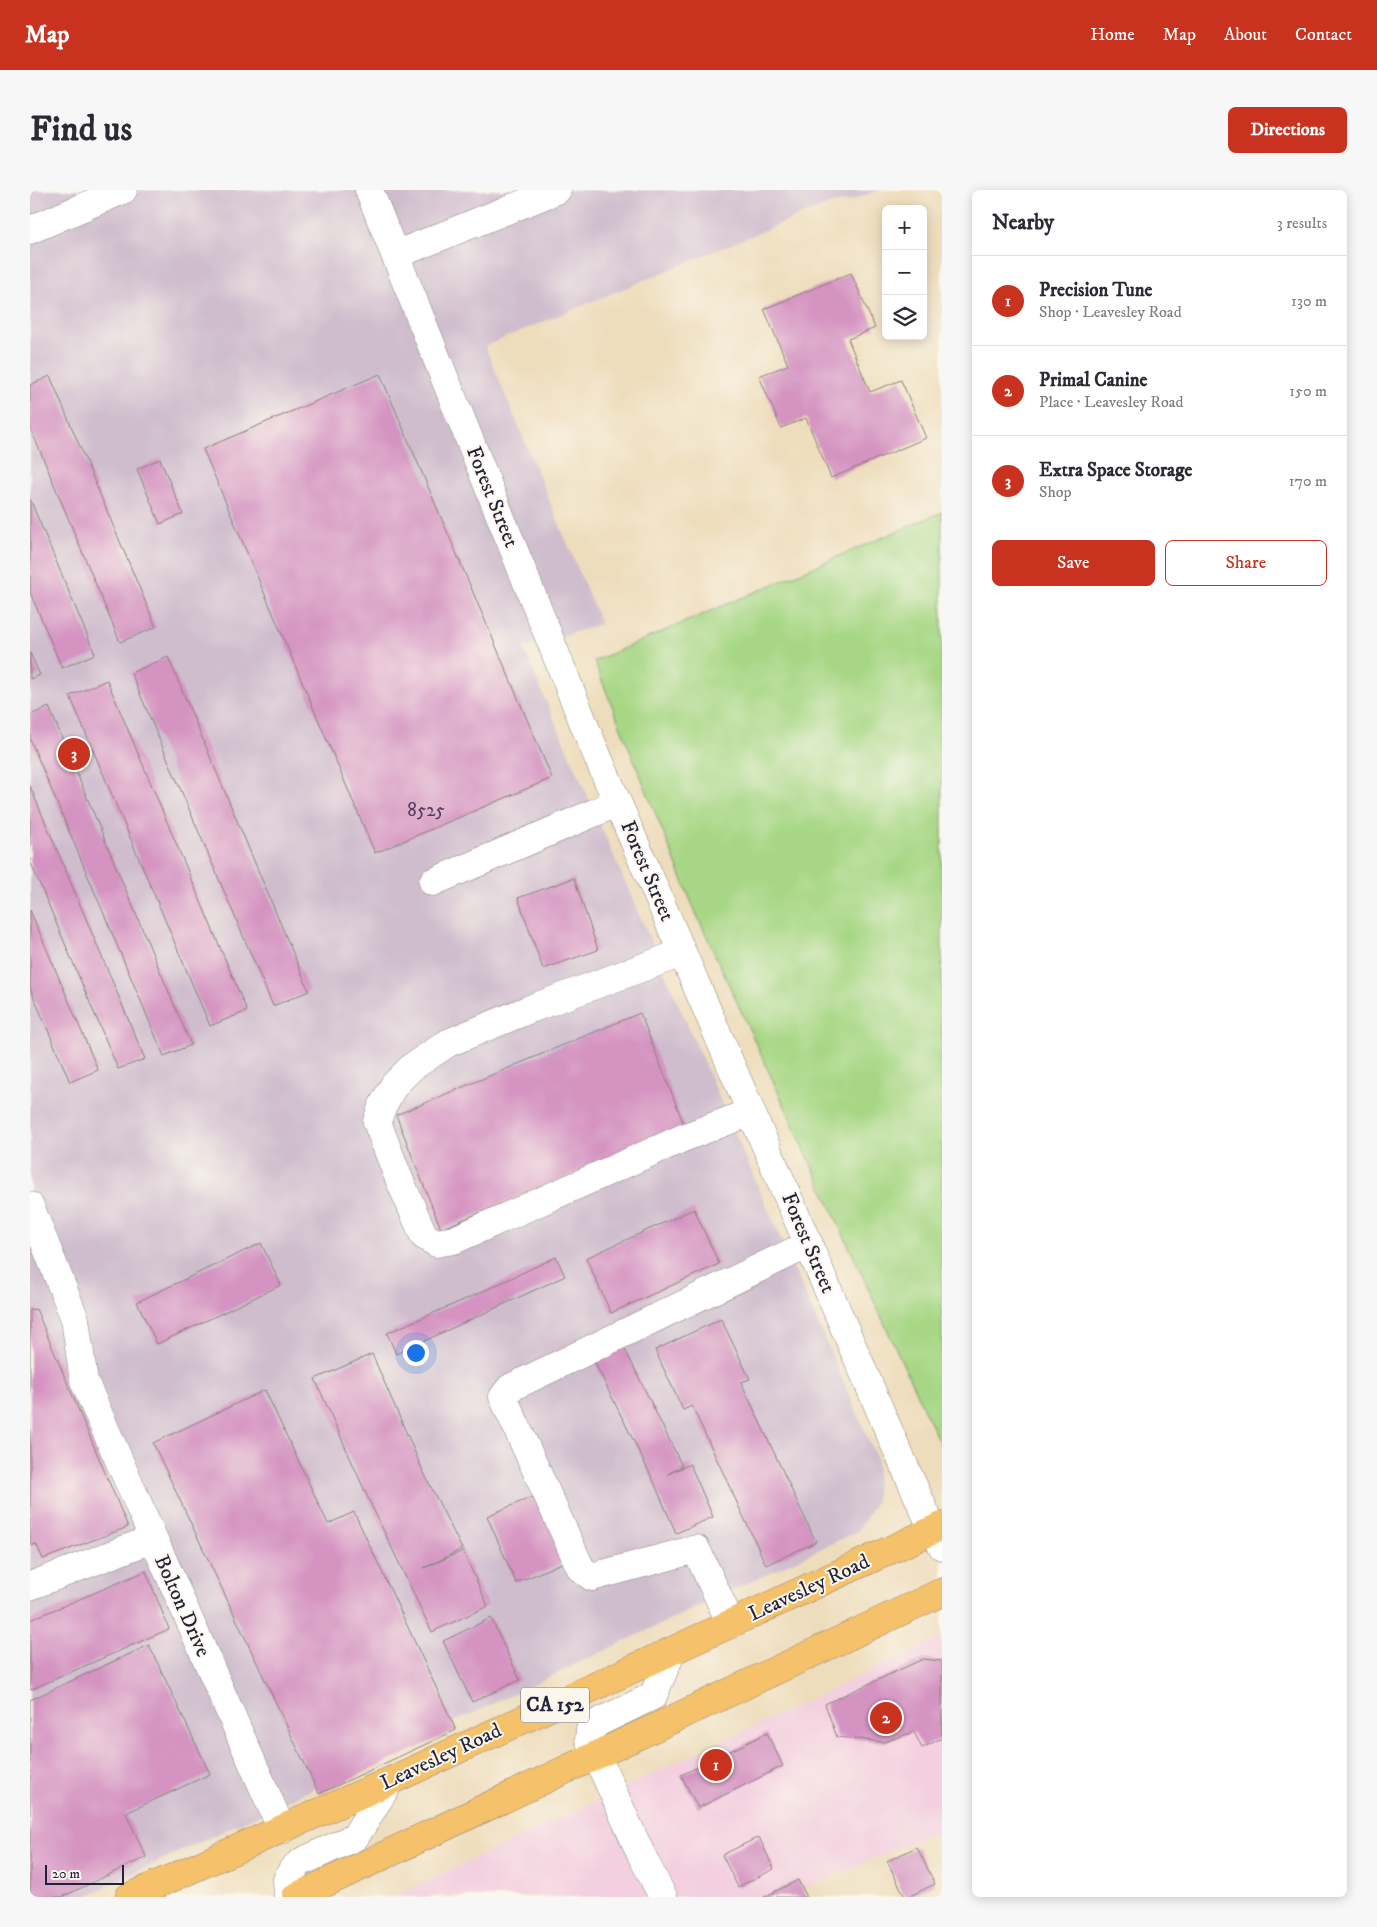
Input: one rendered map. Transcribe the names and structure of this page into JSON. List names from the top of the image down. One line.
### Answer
{"streets":{"main road":["Leavesley Road","CA 152"],"street":["Forest Street","Bolton Drive"]},"crossings":[["Forest Street","Leavesley Road"],["Leavesley Road","Bolton Drive"]],"house_numbers":["8525"],"scale_bar":"20 m","page":{"header":"Map","nav":["Home","Map","About","Contact"],"buttons":["Directions",["Save","Share"]],"title":"Find us","heading":["Nearby","3 results"],"map_buttons":["+","−"],"list":[{"mark":"1","name":"Precision Tune","note":"Shop · Leavesley Road","value":"130 m"},{"mark":"2","name":"Primal Canine","note":"Place · Leavesley Road","value":"150 m"},{"mark":"3","name":"Extra Space Storage","note":"Shop","value":"170 m"}],"pins":["3","2","1"],"scale":"20 m"}}
